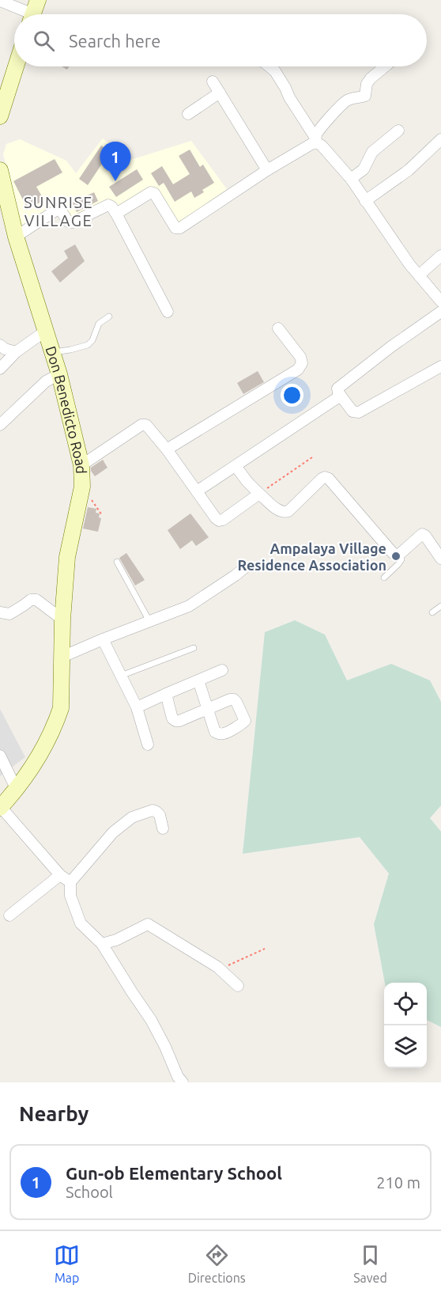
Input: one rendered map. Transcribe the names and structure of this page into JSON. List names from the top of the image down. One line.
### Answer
{"streets":{"street":["Don Benedicto Road"]},"districts":["SUNRISE VILLAGE"],"places":["Ampalaya Village Residence Association"],"page":{"search":"Search here","pins":"1","heading":"Nearby","list":[{"mark":"1","name":"Gun-ob Elementary School","note":"School","value":"210 m"}],"nav":["Map","Directions","Saved"]}}
